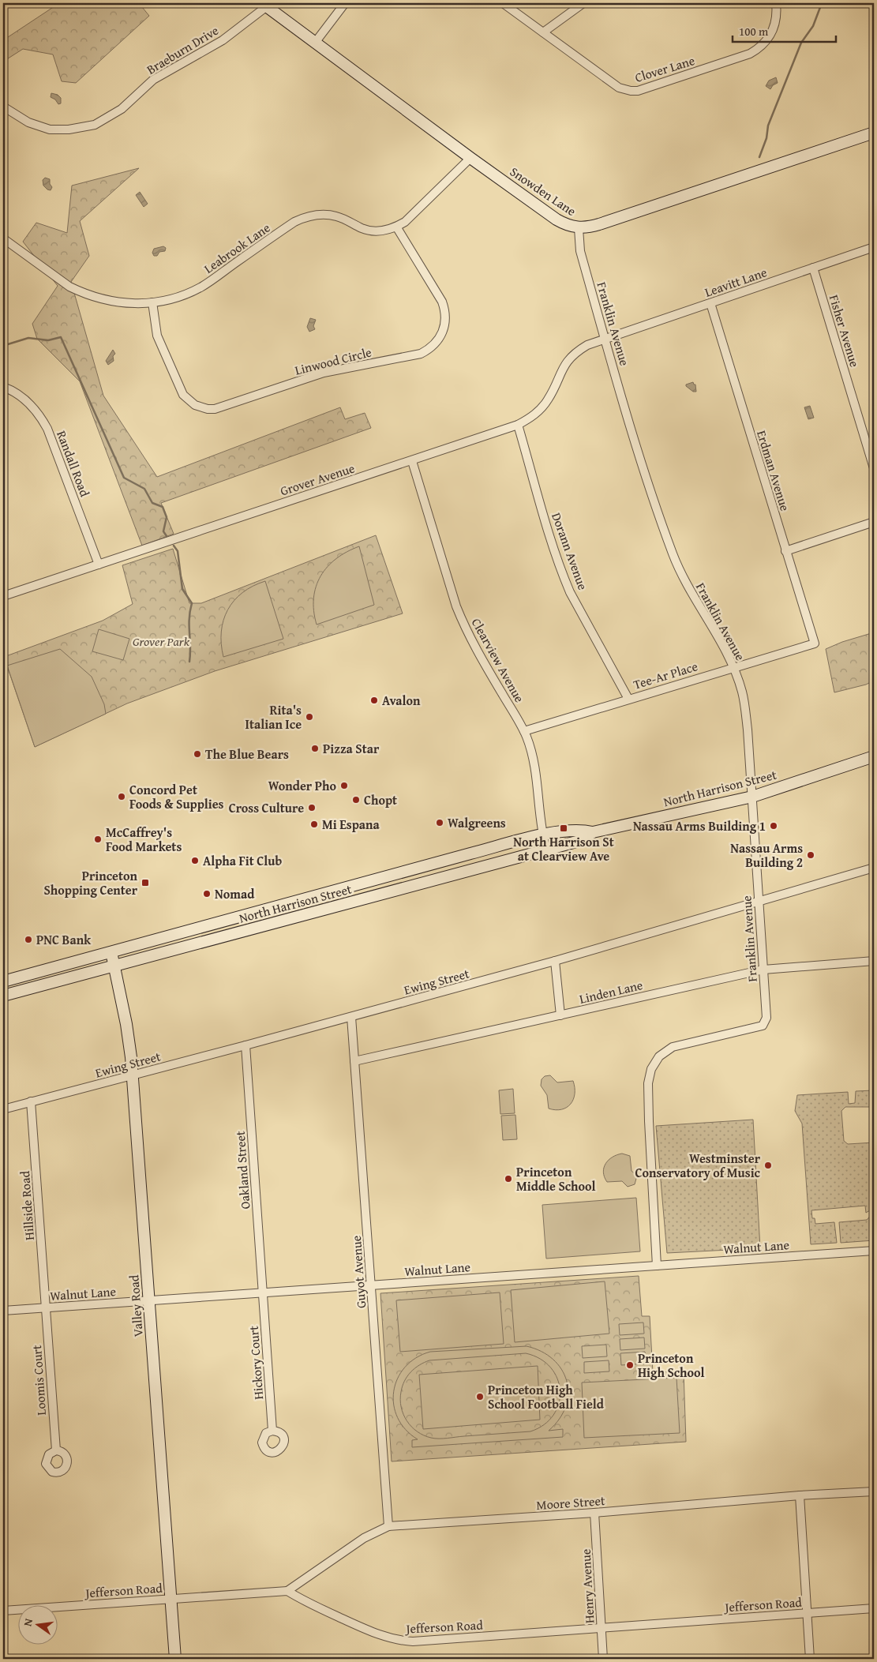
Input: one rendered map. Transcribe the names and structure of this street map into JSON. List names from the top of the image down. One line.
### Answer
{"streets":{"street":["Braeburn Drive","Clover Lane","Snowden Lane","Leabrook Lane","Leavitt Lane","Franklin Avenue","Fisher Avenue","Linwood Circle","Randall Road","Erdman Avenue","Grover Avenue","Dorann Avenue","Clearview Avenue","Tee-Ar Place","North Harrison Street","Ewing Street","Linden Lane","Oakland Street","Hillside Road","Walnut Lane","Guyot Avenue","Valley Road","Hickory Court","Loomis Court","Moore Street","Henry Avenue","Jefferson Road"]},"crossings":[["Braeburn Drive","Snowden Lane"],["Snowden Lane","Leabrook Lane"],["Snowden Lane","Franklin Avenue"],["Leabrook Lane","Linwood Circle"],["Leavitt Lane","Franklin Avenue"],["Leavitt Lane","Fisher Avenue"],["Leavitt Lane","Erdman Avenue"],["Leavitt Lane","Grover Avenue"],["Franklin Avenue","Grover Avenue"],["Franklin Avenue","Tee-Ar Place"],["Franklin Avenue","North Harrison Street"],["Franklin Avenue","Ewing Street"],["Franklin Avenue","Linden Lane"],["Franklin Avenue","Walnut Lane"],["Randall Road","Grover Avenue"],["Erdman Avenue","Tee-Ar Place"],["Grover Avenue","Dorann Avenue"],["Grover Avenue","Clearview Avenue"],["Dorann Avenue","Tee-Ar Place"],["Clearview Avenue","Tee-Ar Place"],["Clearview Avenue","North Harrison Street"],["North Harrison Street","Valley Road"],["Ewing Street","Oakland Street"],["Ewing Street","Hillside Road"],["Ewing Street","Guyot Avenue"],["Ewing Street","Valley Road"],["Linden Lane","Guyot Avenue"],["Oakland Street","Walnut Lane"],["Oakland Street","Hickory Court"],["Hillside Road","Walnut Lane"],["Hillside Road","Loomis Court"],["Walnut Lane","Guyot Avenue"],["Walnut Lane","Valley Road"],["Walnut Lane","Hickory Court"],["Walnut Lane","Loomis Court"],["Guyot Avenue","Moore Street"],["Valley Road","Jefferson Road"],["Moore Street","Henry Avenue"],["Moore Street","Jefferson Road"],["Henry Avenue","Jefferson Road"]],"parks":["Grover Park"],"places":{"other":["Avalon","Rita's Italian Ice","Pizza Star","The Blue Bears","Wonder Pho","Concord Pet Foods & Supplies","Chopt","Cross Culture","Walgreens","Mi Espana","Nassau Arms Building 1","McCaffrey's Food Markets","Nassau Arms Building 2","Alpha Fit Club","Nomad","PNC Bank","Westminster Conservatory of Music","Princeton Middle School","Princeton High School","Princeton High School Football Field"],"transit":["North Harrison St at Clearview Ave","Princeton Shopping Center"]},"scale_bar":"100 m","north":"left"}
